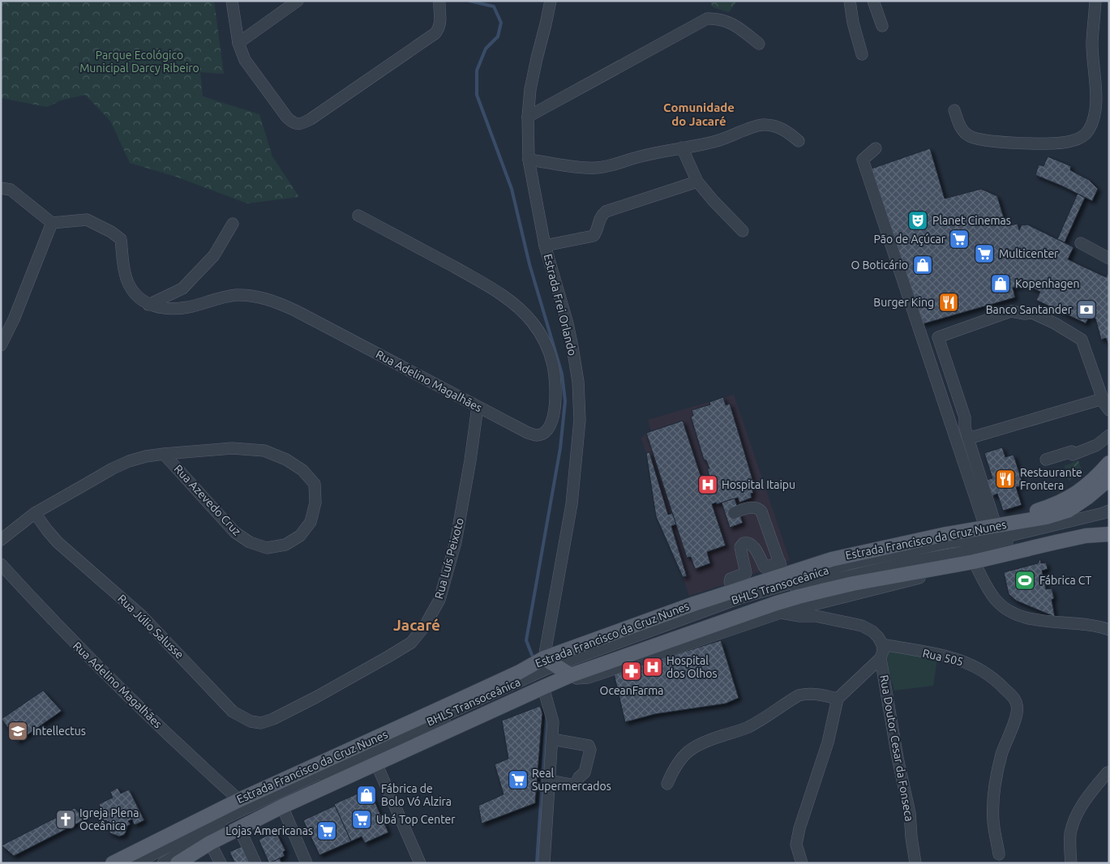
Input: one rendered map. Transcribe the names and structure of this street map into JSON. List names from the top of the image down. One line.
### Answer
{"streets":{"main road":["Estrada Francisco da Cruz Nunes"],"street":["Estrada Frei Orlando","Rua Adelino Magalhães","Rua Azevedo Cruz","Rua Luís Peixoto","BHLS Transoceânica","Rua Júlio Salusse","Rua 505","Rua Doutor Cesar da Fonseca"]},"crossings":[["Estrada Frei Orlando","Estrada Francisco da Cruz Nunes"],["Estrada Frei Orlando","BHLS Transoceânica"],["Rua Adelino Magalhães","Estrada Francisco da Cruz Nunes"],["Rua Adelino Magalhães","Rua Luís Peixoto"],["Rua Azevedo Cruz","Rua Júlio Salusse"],["Estrada Francisco da Cruz Nunes","BHLS Transoceânica"],["Rua Luís Peixoto","Rua Júlio Salusse"],["Rua 505","Rua Doutor Cesar da Fonseca"]],"districts":["Comunidade do Jacaré","Jacaré"],"parks":["Parque Ecológico Municipal Darcy Ribeiro"],"places":{"theatre":["Planet Cinemas"],"supermarket":["Pão de Açúcar","Multicenter","Real Supermercados","Ubá Top Center","Lojas Americanas"],"shop":["O Boticário","Kopenhagen","Fábrica de Bolo Vó Alzira"],"restaurant":["Burger King","Restaurante Frontera"],"bank":["Banco Santander"],"hospital":["Hospital Itaipu","Hospital dos Olhos"],"sports":["Fábrica CT"],"pharmacy":["OceanFarma"],"school or university":["Intellectus"],"church":["Igreja Plena Oceânica"]}}
